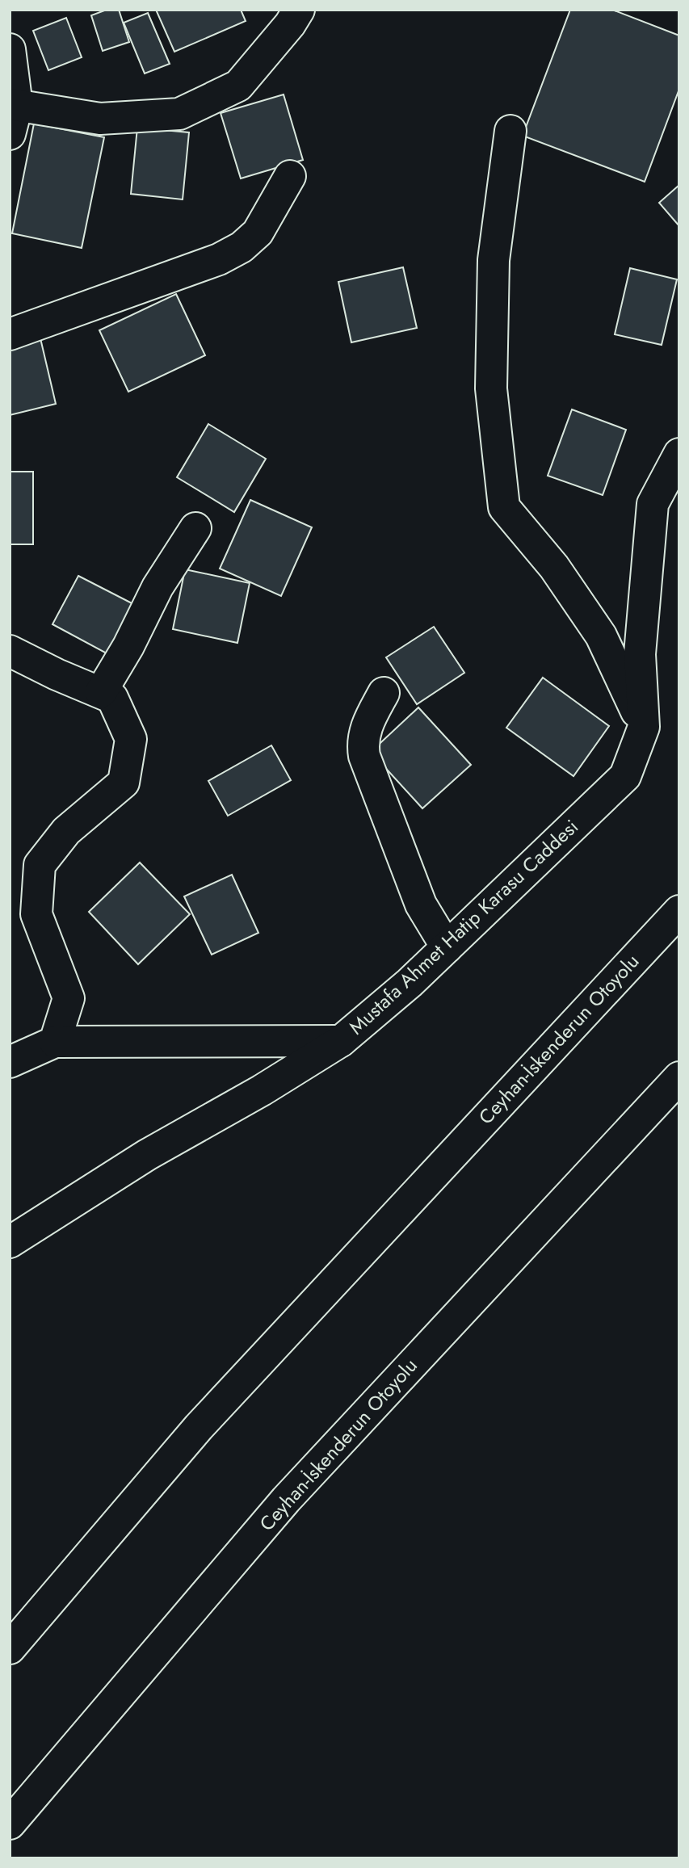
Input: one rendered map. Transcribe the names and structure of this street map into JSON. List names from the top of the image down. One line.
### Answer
{"streets":{"main road":["Mustafa Ahmet Hatip Karasu Caddesi","Ceyhan-İskenderun Otoyolu"]}}
